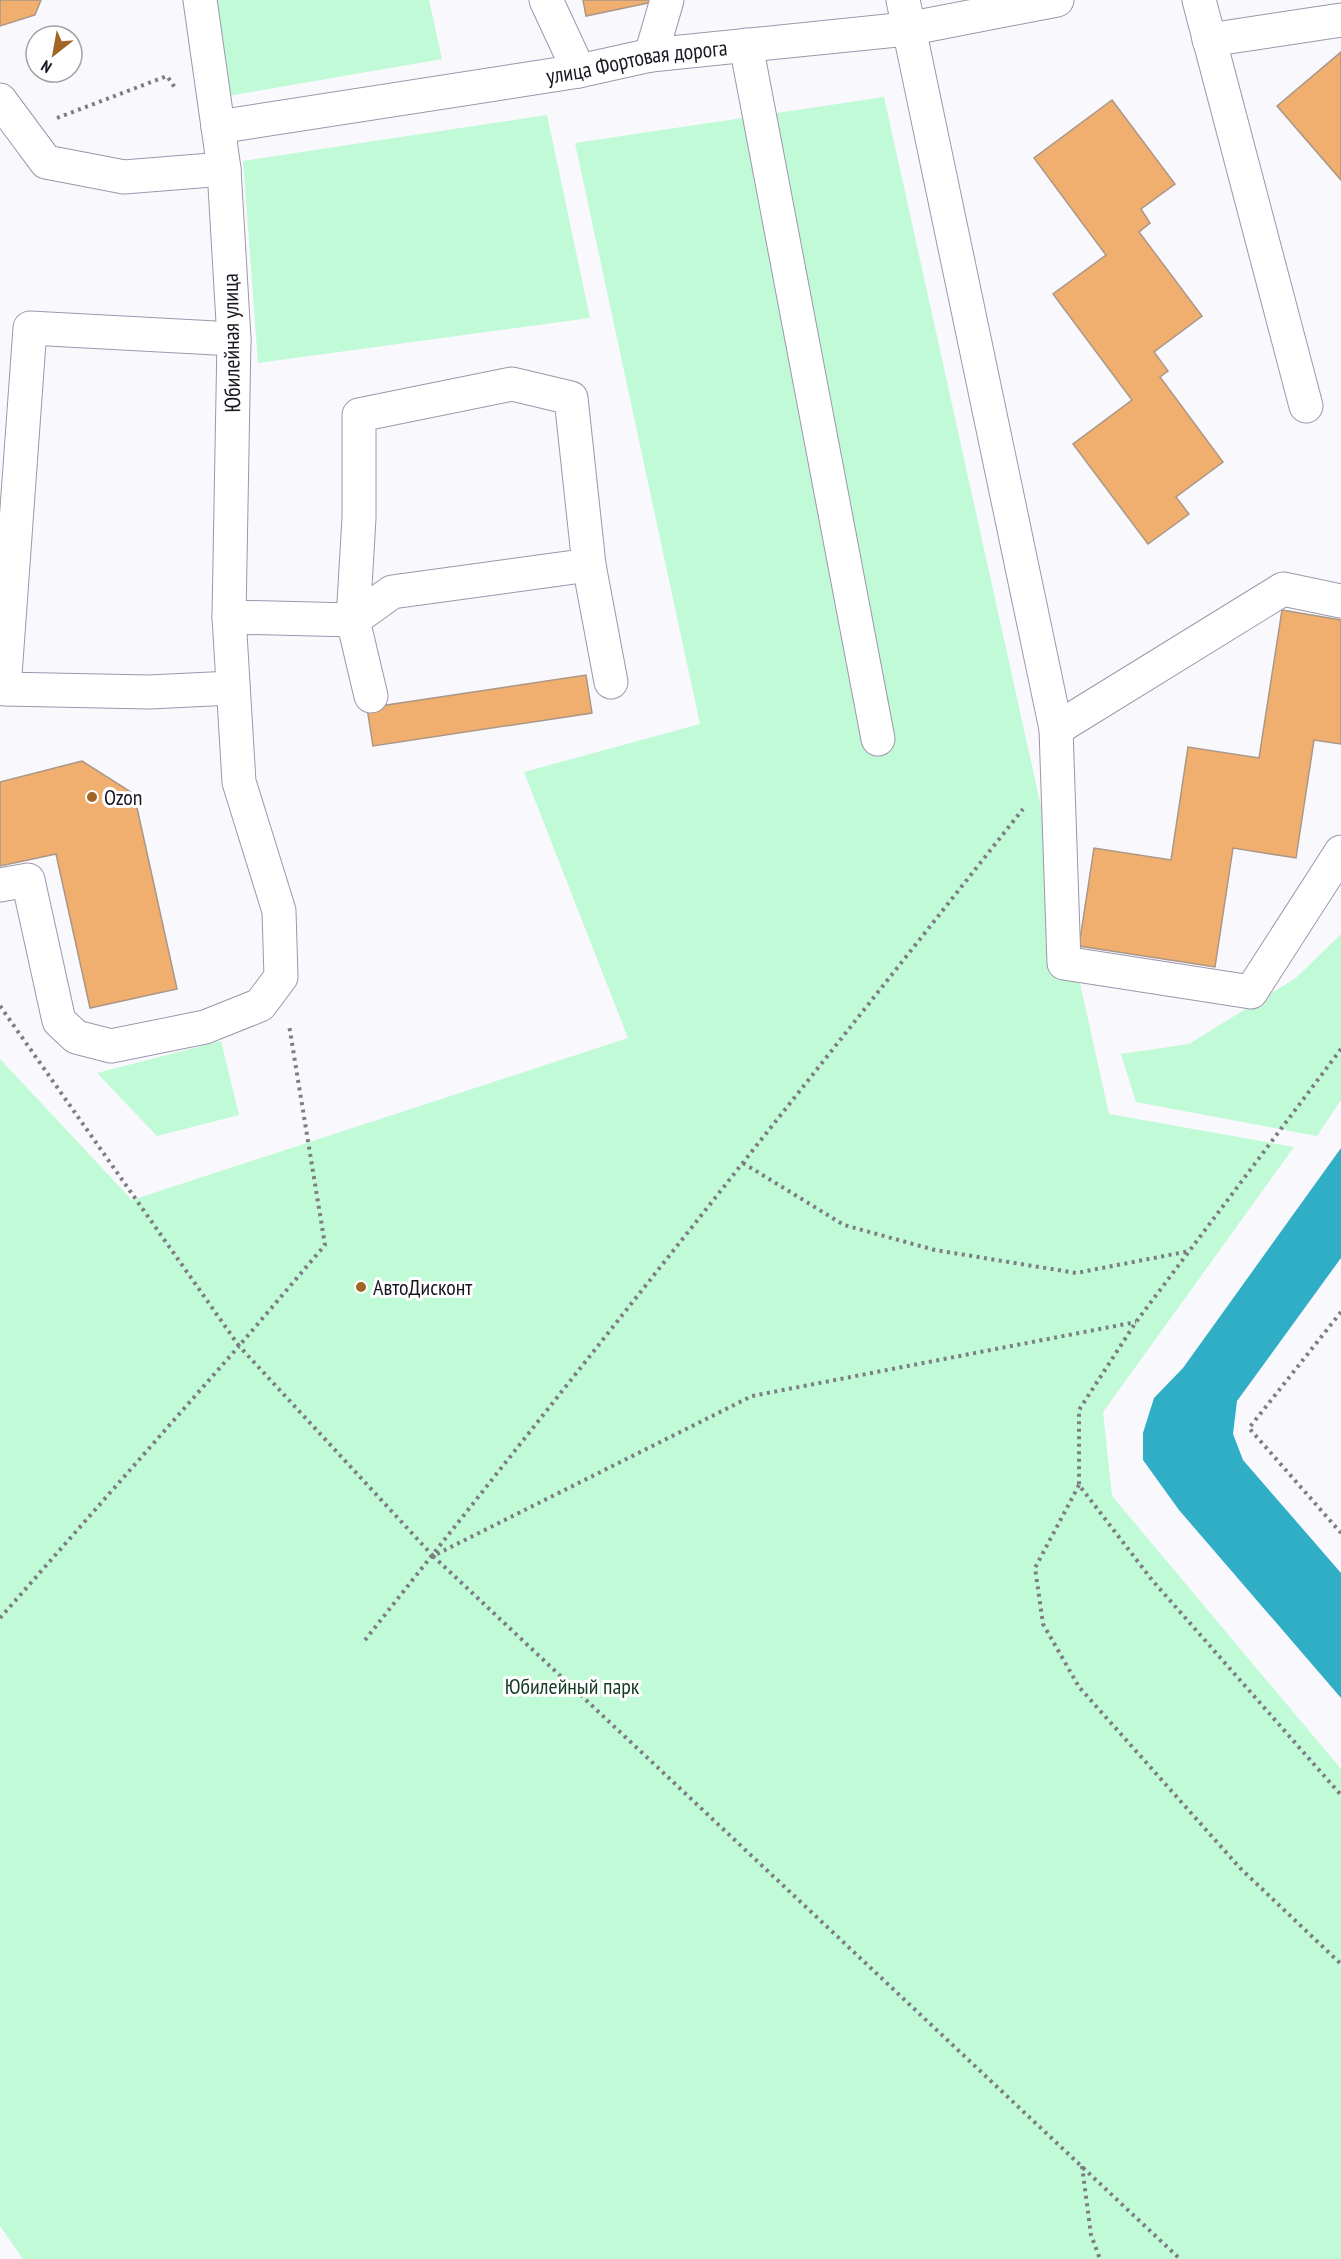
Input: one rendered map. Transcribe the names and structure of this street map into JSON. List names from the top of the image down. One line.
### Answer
{"streets":{"street":["улица Фортовая дорога","Юбилейная улица"]},"crossings":[["улица Фортовая дорога","Юбилейная улица"]],"parks":["Юбилейный парк"],"places":["Ozon","АвтоДисконт"],"north":"bottom left"}
